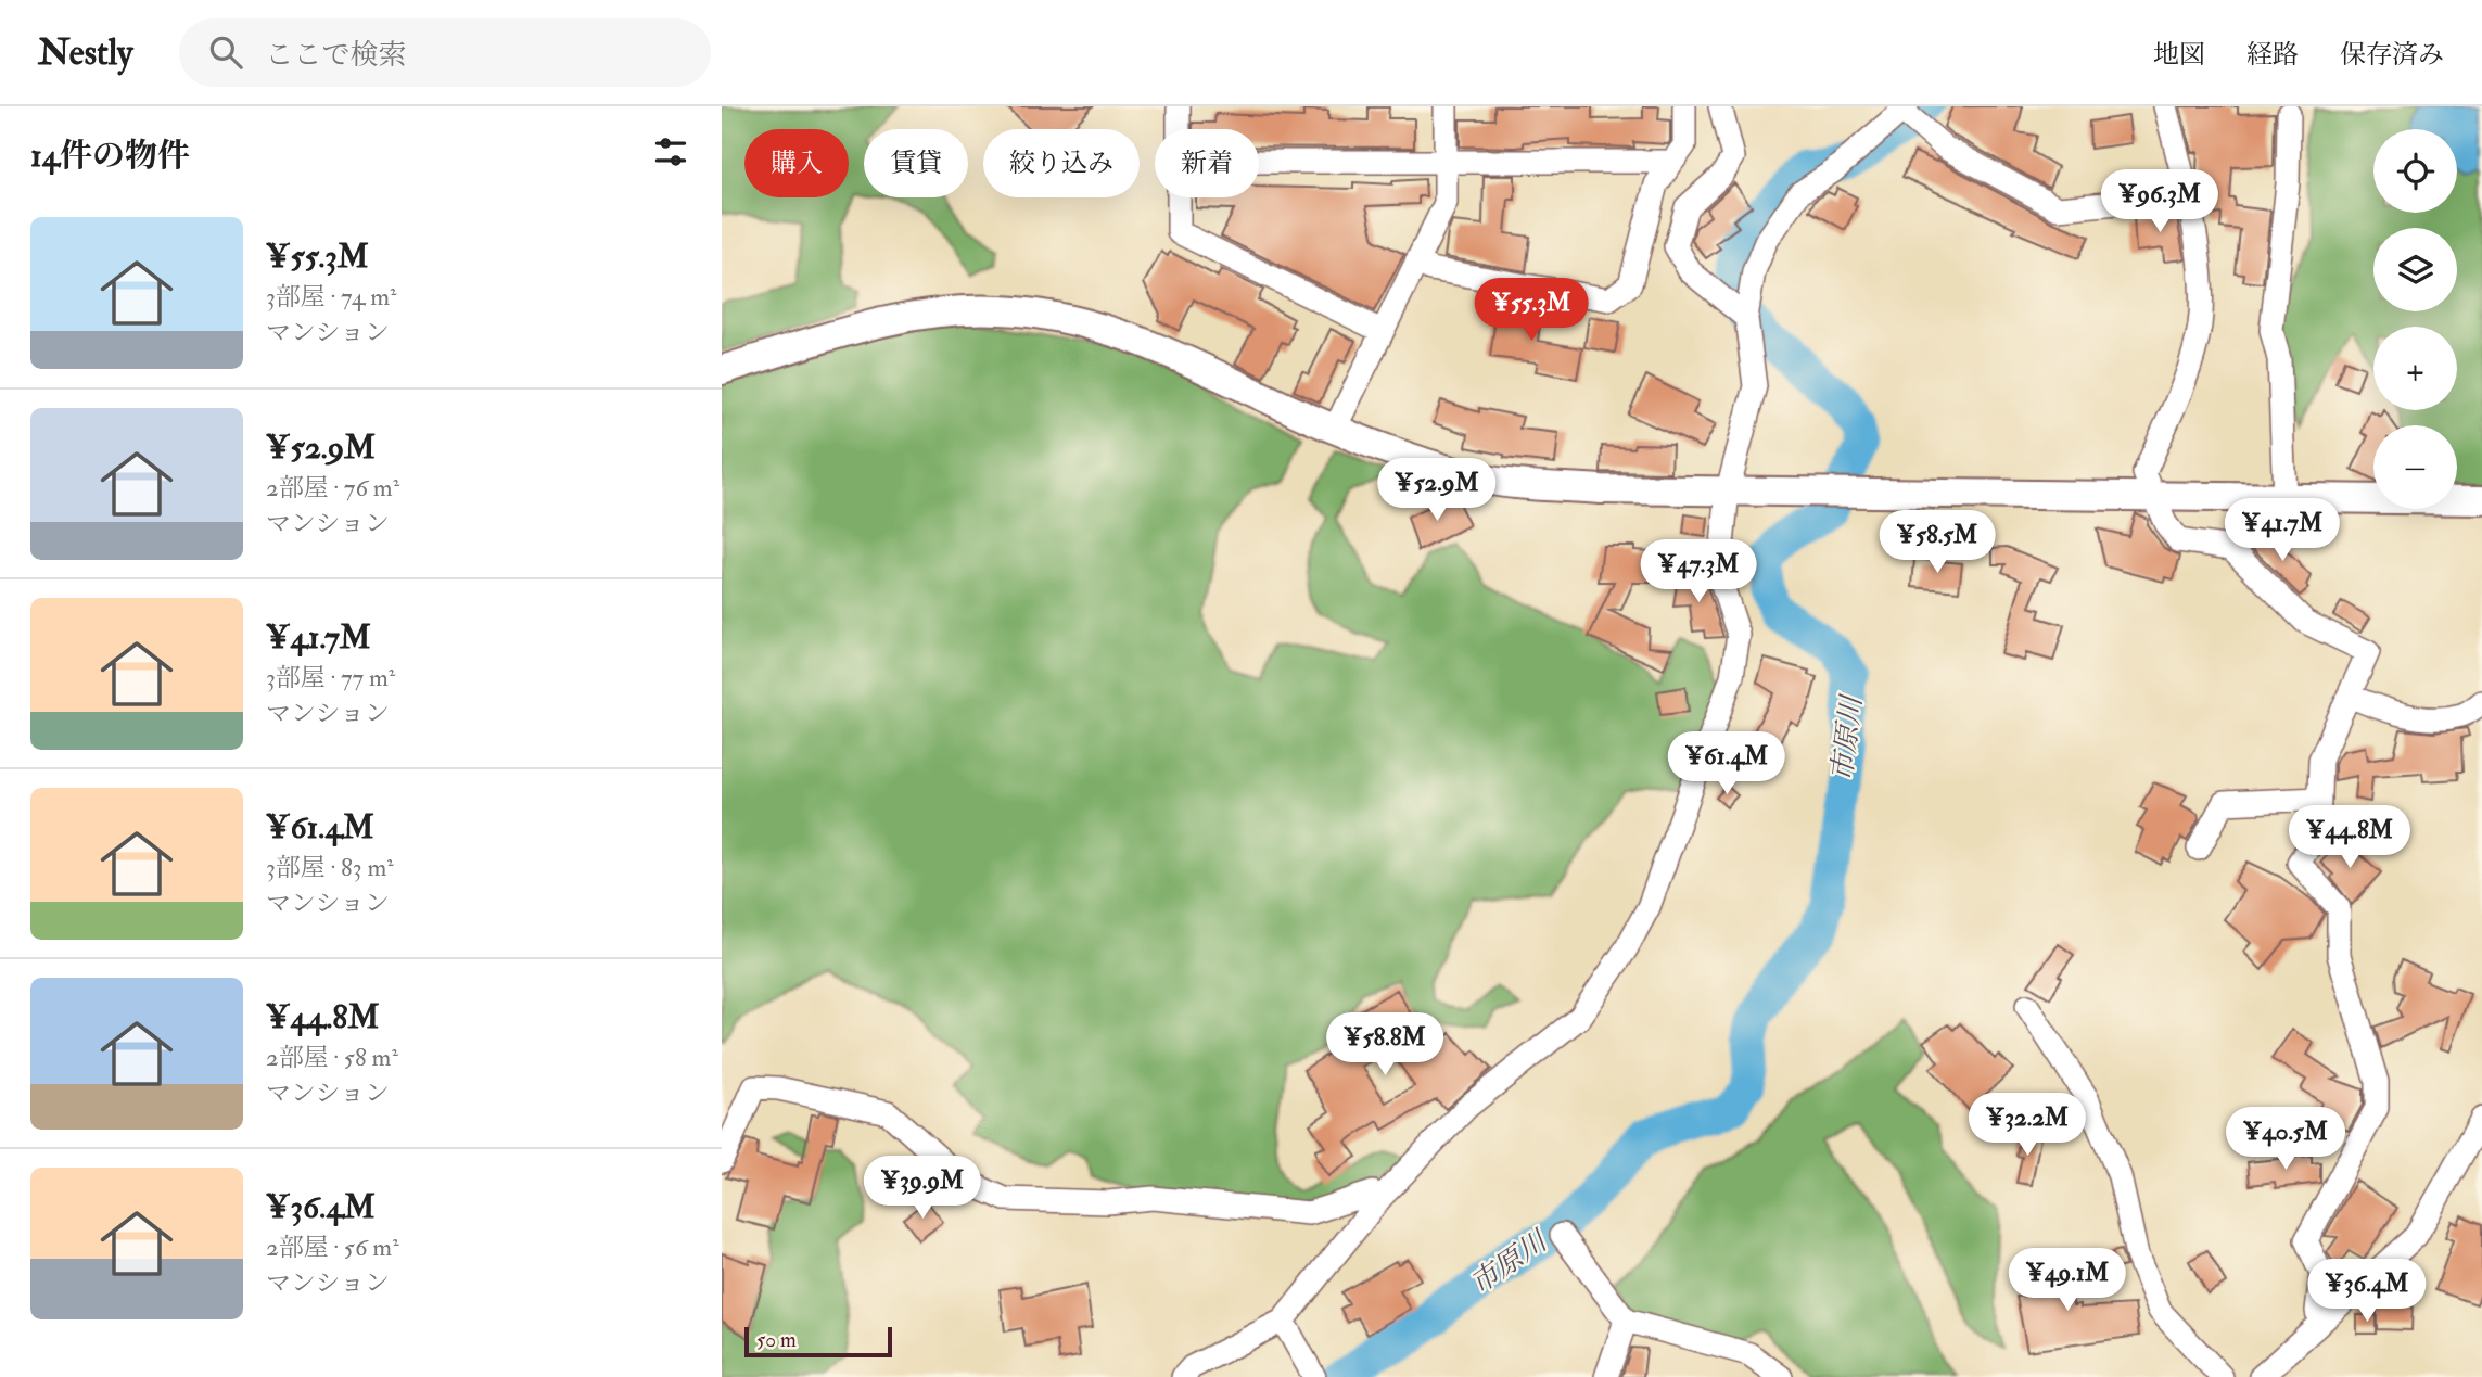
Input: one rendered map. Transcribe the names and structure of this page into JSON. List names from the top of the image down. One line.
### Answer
{"water":["市原川"],"scale_bar":"50 m","page":{"header":"Nestly","search":"ここで検索","nav":["地図","経路","保存済み"],"heading":"14件の物件","map_buttons":["+","−"],"chip":["購入","賃貸","絞り込み","新着"],"price":["¥96.3M","¥55.3M","¥52.9M","¥41.7M","¥58.5M","¥47.3M","¥61.4M","¥44.8M","¥58.8M","¥32.2M","¥40.5M","¥39.9M","¥49.1M","¥36.4M"],"list":[{"name":"¥55.3M","note":"3部屋 · 74 m² · マンション"},{"name":"¥52.9M","note":"2部屋 · 76 m² · マンション"},{"name":"¥41.7M","note":"3部屋 · 77 m² · マンション"},{"name":"¥61.4M","note":"3部屋 · 83 m² · マンション"},{"name":"¥44.8M","note":"2部屋 · 58 m² · マンション"},{"name":"¥36.4M","note":"2部屋 · 56 m² · マンション"}],"scale":"50 m"}}
